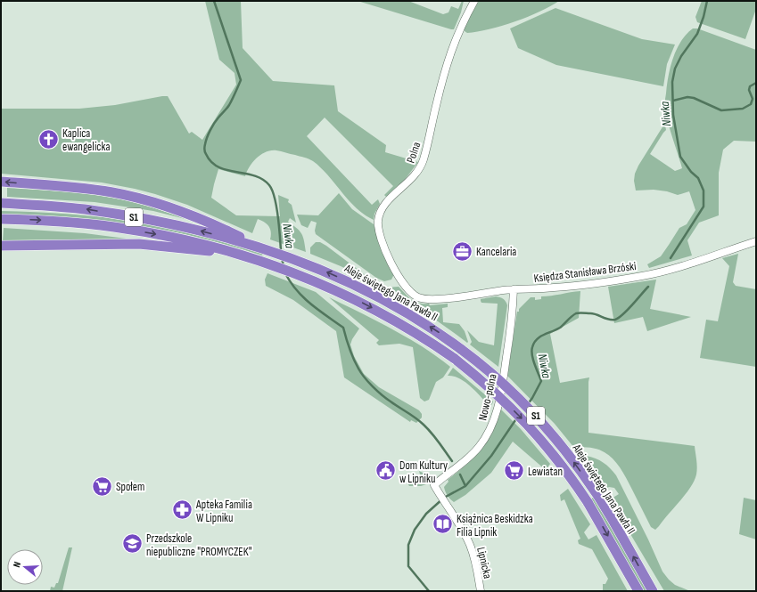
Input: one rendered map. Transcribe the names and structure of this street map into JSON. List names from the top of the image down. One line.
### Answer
{"streets":{"highway":["S1","Aleje świętego Jana Pawła II"],"street":["Polna","Księdza Stanisława Brzóski","Nowo-polna","Lipnicka"]},"crossings":[["Polna","Księdza Stanisława Brzóski"],["Księdza Stanisława Brzóski","Nowo-polna"],["Nowo-polna","Lipnicka"]],"water":["Niwka"],"places":{"church":["Kaplica ewangelicka"],"office":["Kancelaria"],"public building":["Dom Kultury w Lipniku"],"supermarket":["Lewiatan","Społem"],"pharmacy":["Apteka Familia W Lipniku"],"library":["Książnica Beskidzka Filia Lipnik"],"school or university":["Przedszkole niepubliczne \"PROMYCZEK\""]},"north":"left"}
